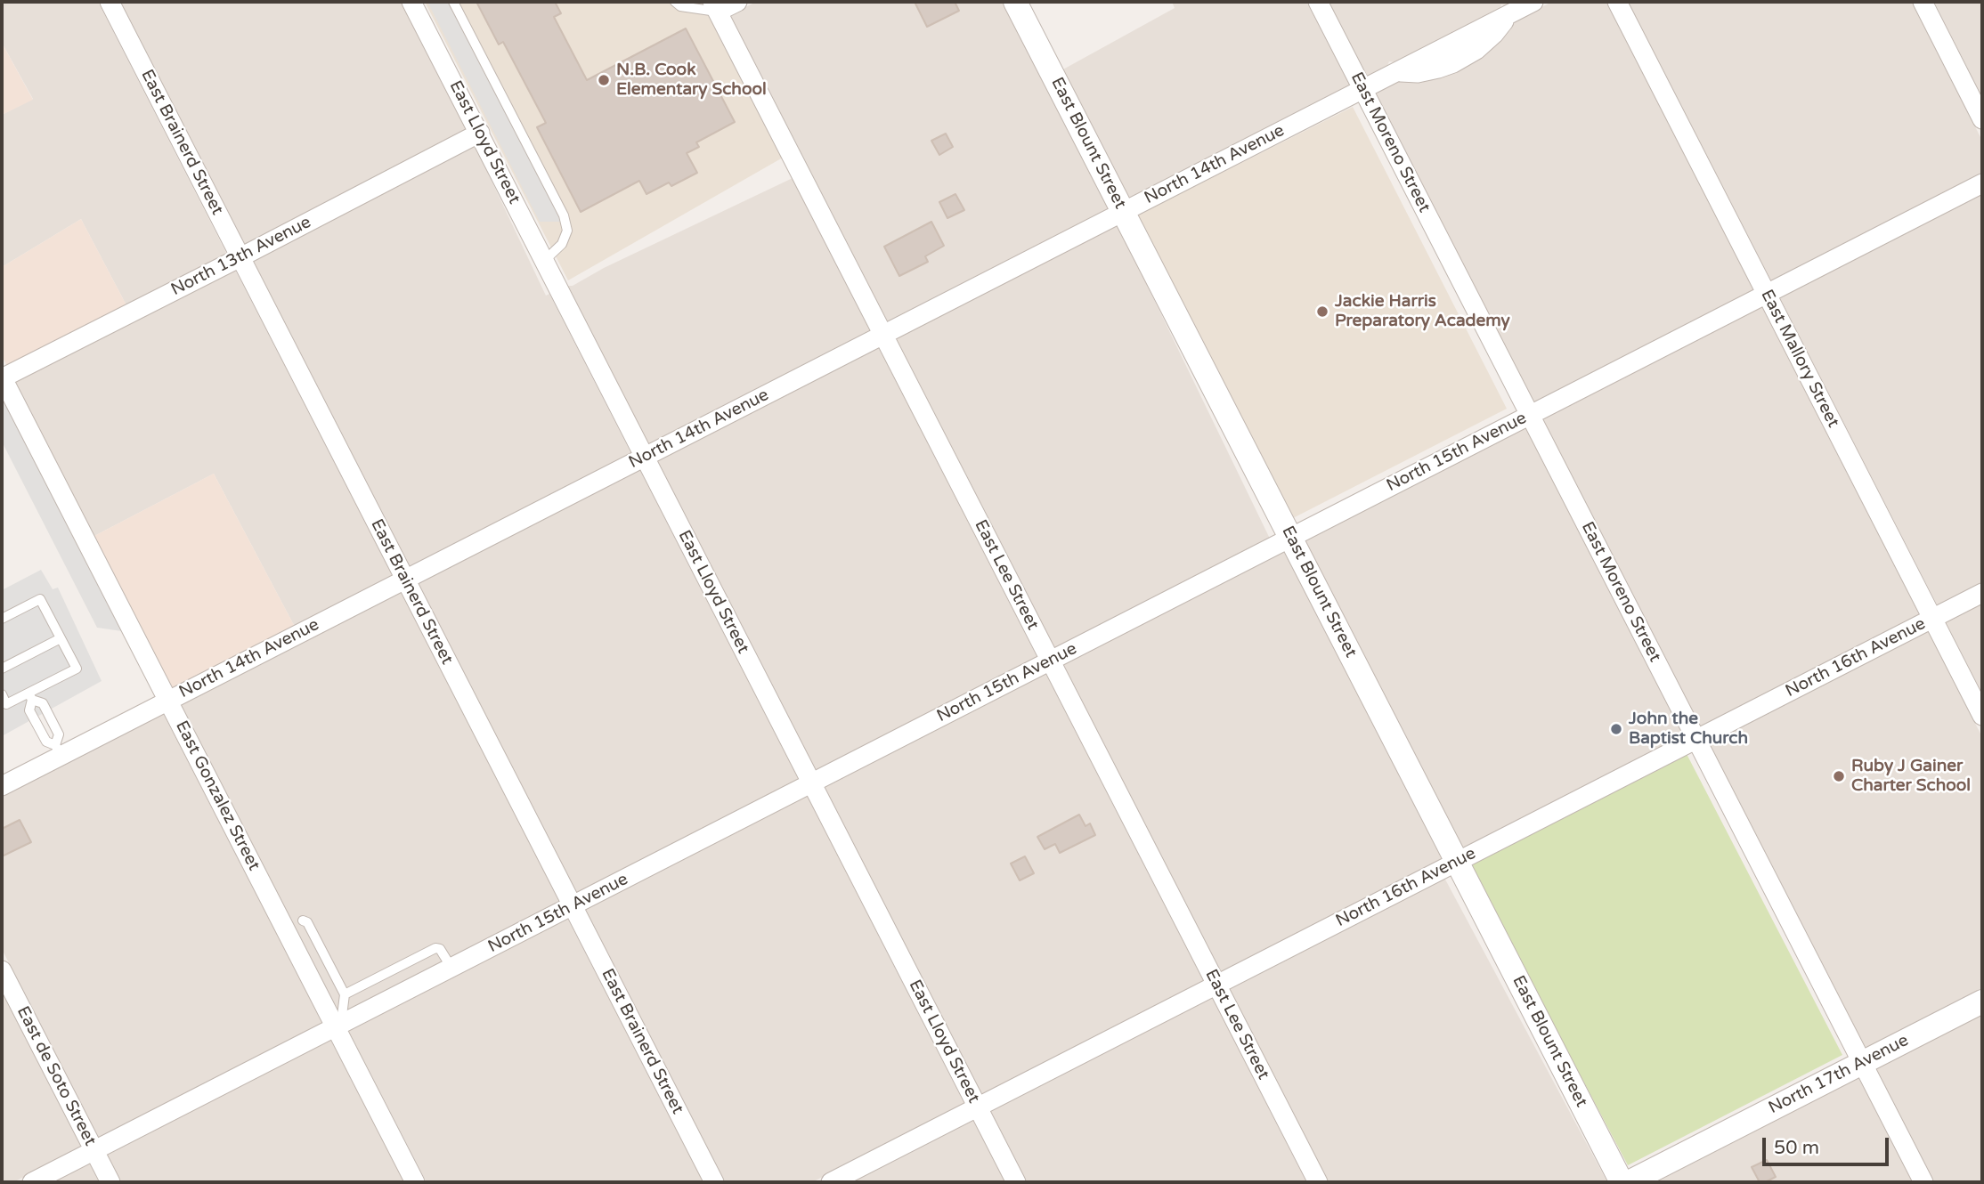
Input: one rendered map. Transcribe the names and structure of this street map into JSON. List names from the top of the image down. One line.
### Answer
{"streets":{"street":["East Brainerd Street","East Lloyd Street","East Moreno Street","East Blount Street","North 14th Avenue","North 13th Avenue","East Mallory Street","North 15th Avenue","East Lee Street","North 16th Avenue","East Gonzalez Street","North 17th Avenue","East de Soto Street"]},"crossings":[["East Brainerd Street","North 14th Avenue"],["East Brainerd Street","North 13th Avenue"],["East Brainerd Street","North 15th Avenue"],["East Lloyd Street","North 14th Avenue"],["East Lloyd Street","North 13th Avenue"],["East Lloyd Street","North 15th Avenue"],["East Lloyd Street","North 16th Avenue"],["East Moreno Street","North 14th Avenue"],["East Moreno Street","North 15th Avenue"],["East Moreno Street","North 16th Avenue"],["East Moreno Street","North 17th Avenue"],["East Blount Street","North 14th Avenue"],["East Blount Street","North 15th Avenue"],["East Blount Street","North 16th Avenue"],["North 14th Avenue","East Lee Street"],["North 14th Avenue","East Gonzalez Street"],["North 13th Avenue","East Gonzalez Street"],["East Mallory Street","North 15th Avenue"],["East Mallory Street","North 16th Avenue"],["North 15th Avenue","East Lee Street"],["North 15th Avenue","East Gonzalez Street"],["North 15th Avenue","East de Soto Street"],["East Lee Street","North 16th Avenue"]],"places":["N.B. Cook Elementary School","Jackie Harris Preparatory Academy","John the Baptist Church","Ruby J Gainer Charter School"],"scale_bar":"50 m"}
